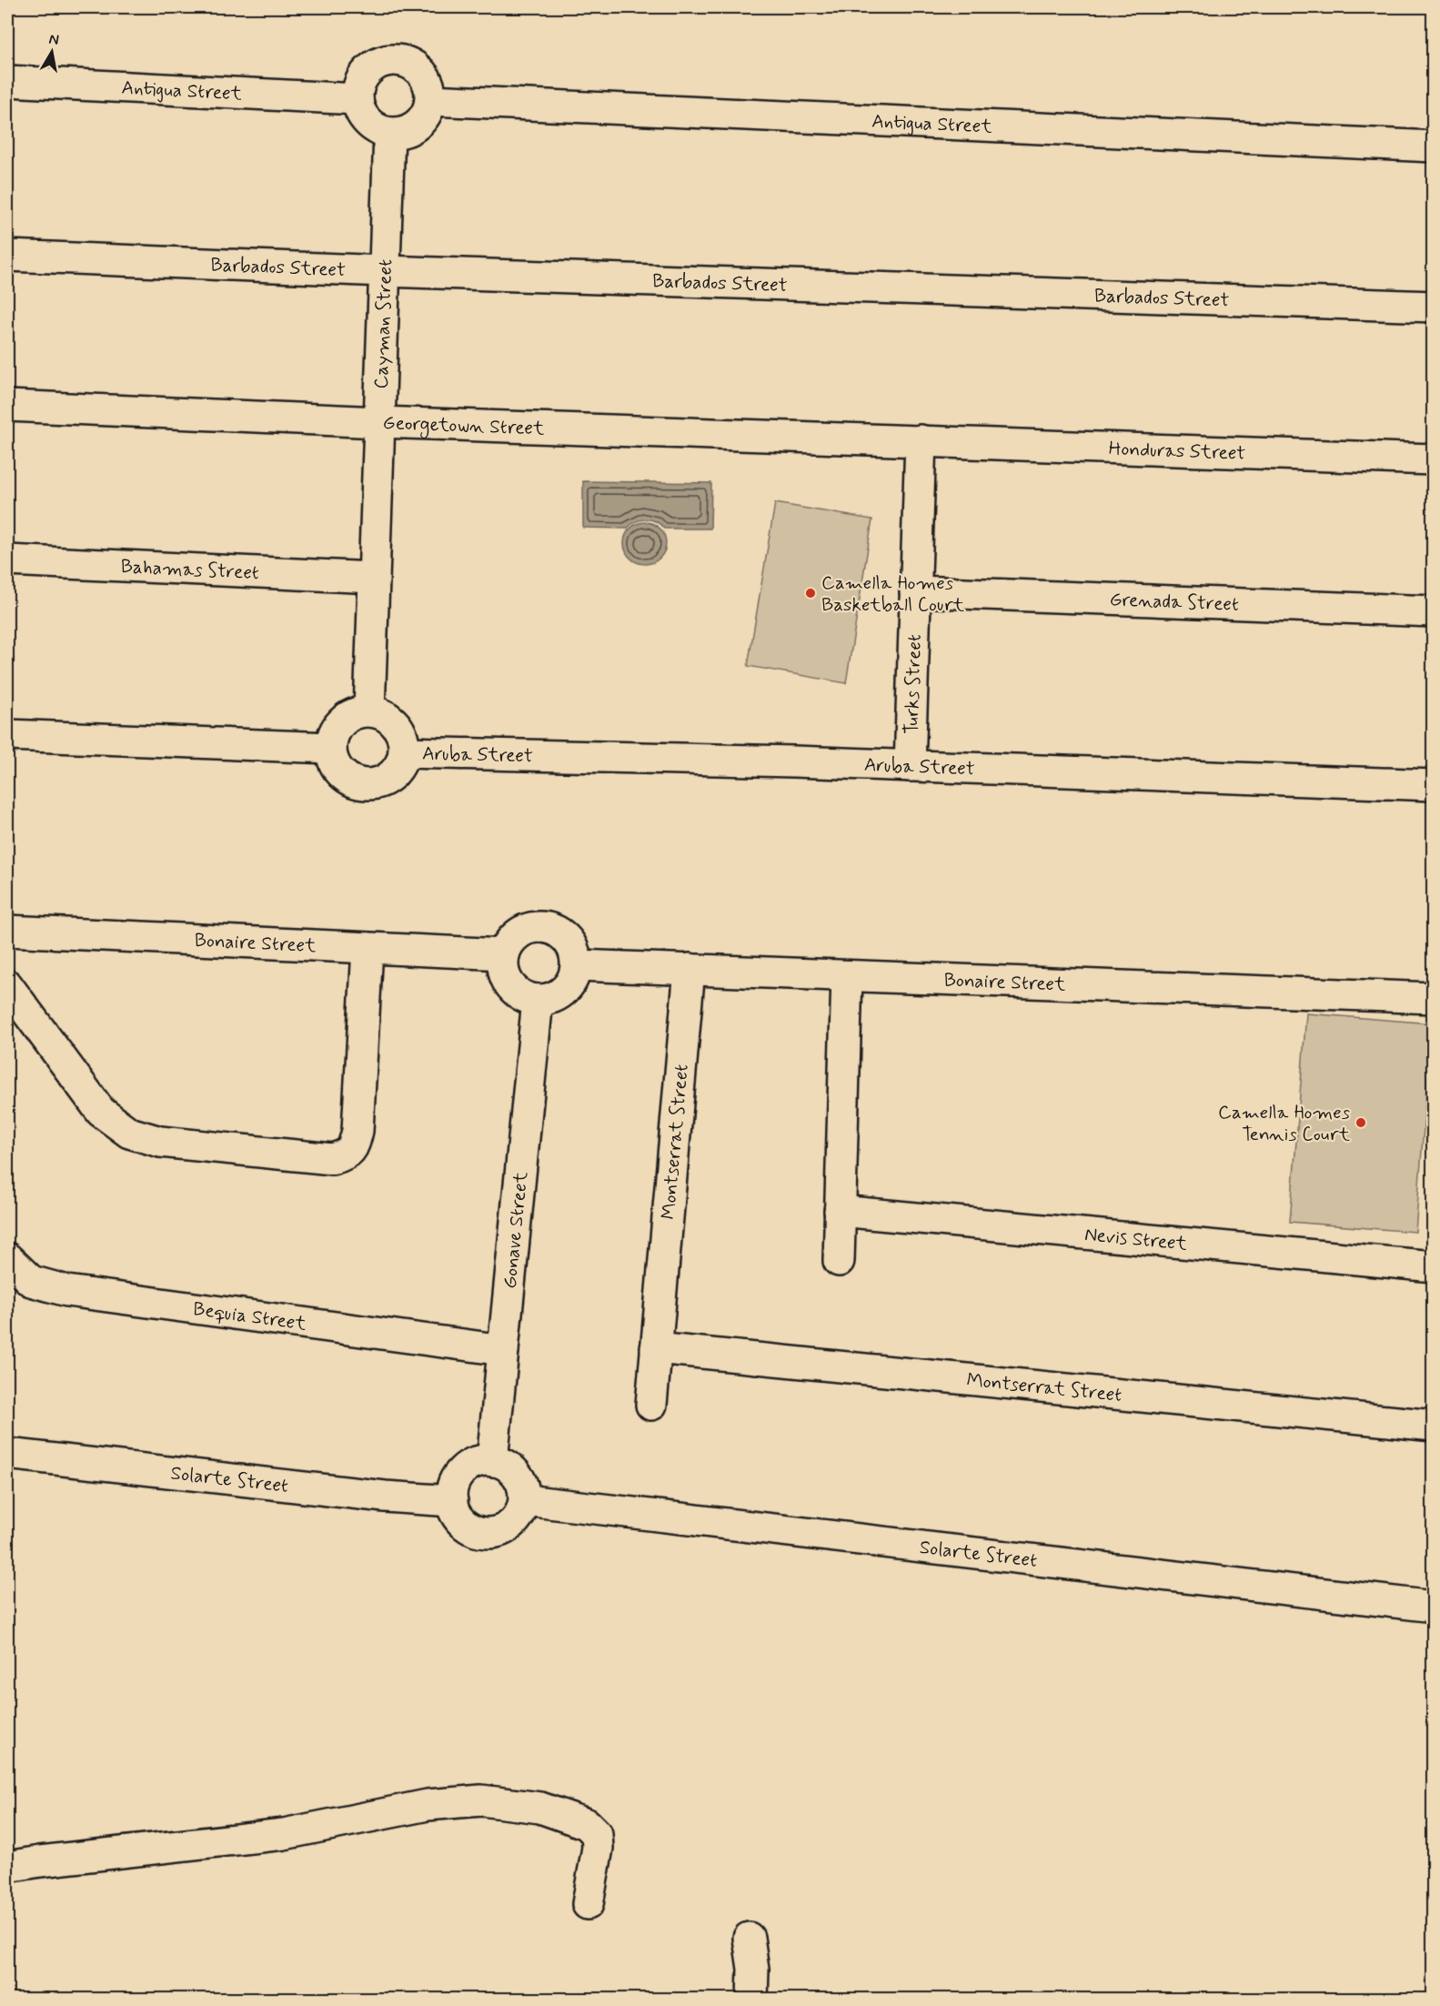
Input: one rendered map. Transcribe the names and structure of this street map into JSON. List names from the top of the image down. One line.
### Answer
{"streets":{"street":["Antigua Street","Barbados Street","Cayman Street","Georgetown Street","Honduras Street","Bahamas Street","Grenada Street","Turks Street","Aruba Street","Bonaire Street","Montserrat Street","Gonave Street","Nevis Street","Bequia Street","Solarte Street"]},"crossings":[["Antigua Street","Cayman Street"],["Barbados Street","Cayman Street"],["Cayman Street","Georgetown Street"],["Cayman Street","Bahamas Street"],["Cayman Street","Aruba Street"],["Georgetown Street","Honduras Street"],["Georgetown Street","Turks Street"],["Honduras Street","Turks Street"],["Grenada Street","Turks Street"],["Turks Street","Aruba Street"],["Bonaire Street","Montserrat Street"],["Bonaire Street","Gonave Street"],["Gonave Street","Bequia Street"],["Gonave Street","Solarte Street"]],"places":["Camella Homes Basketball Court","Camella Homes Tennis Court"],"north":"top"}
